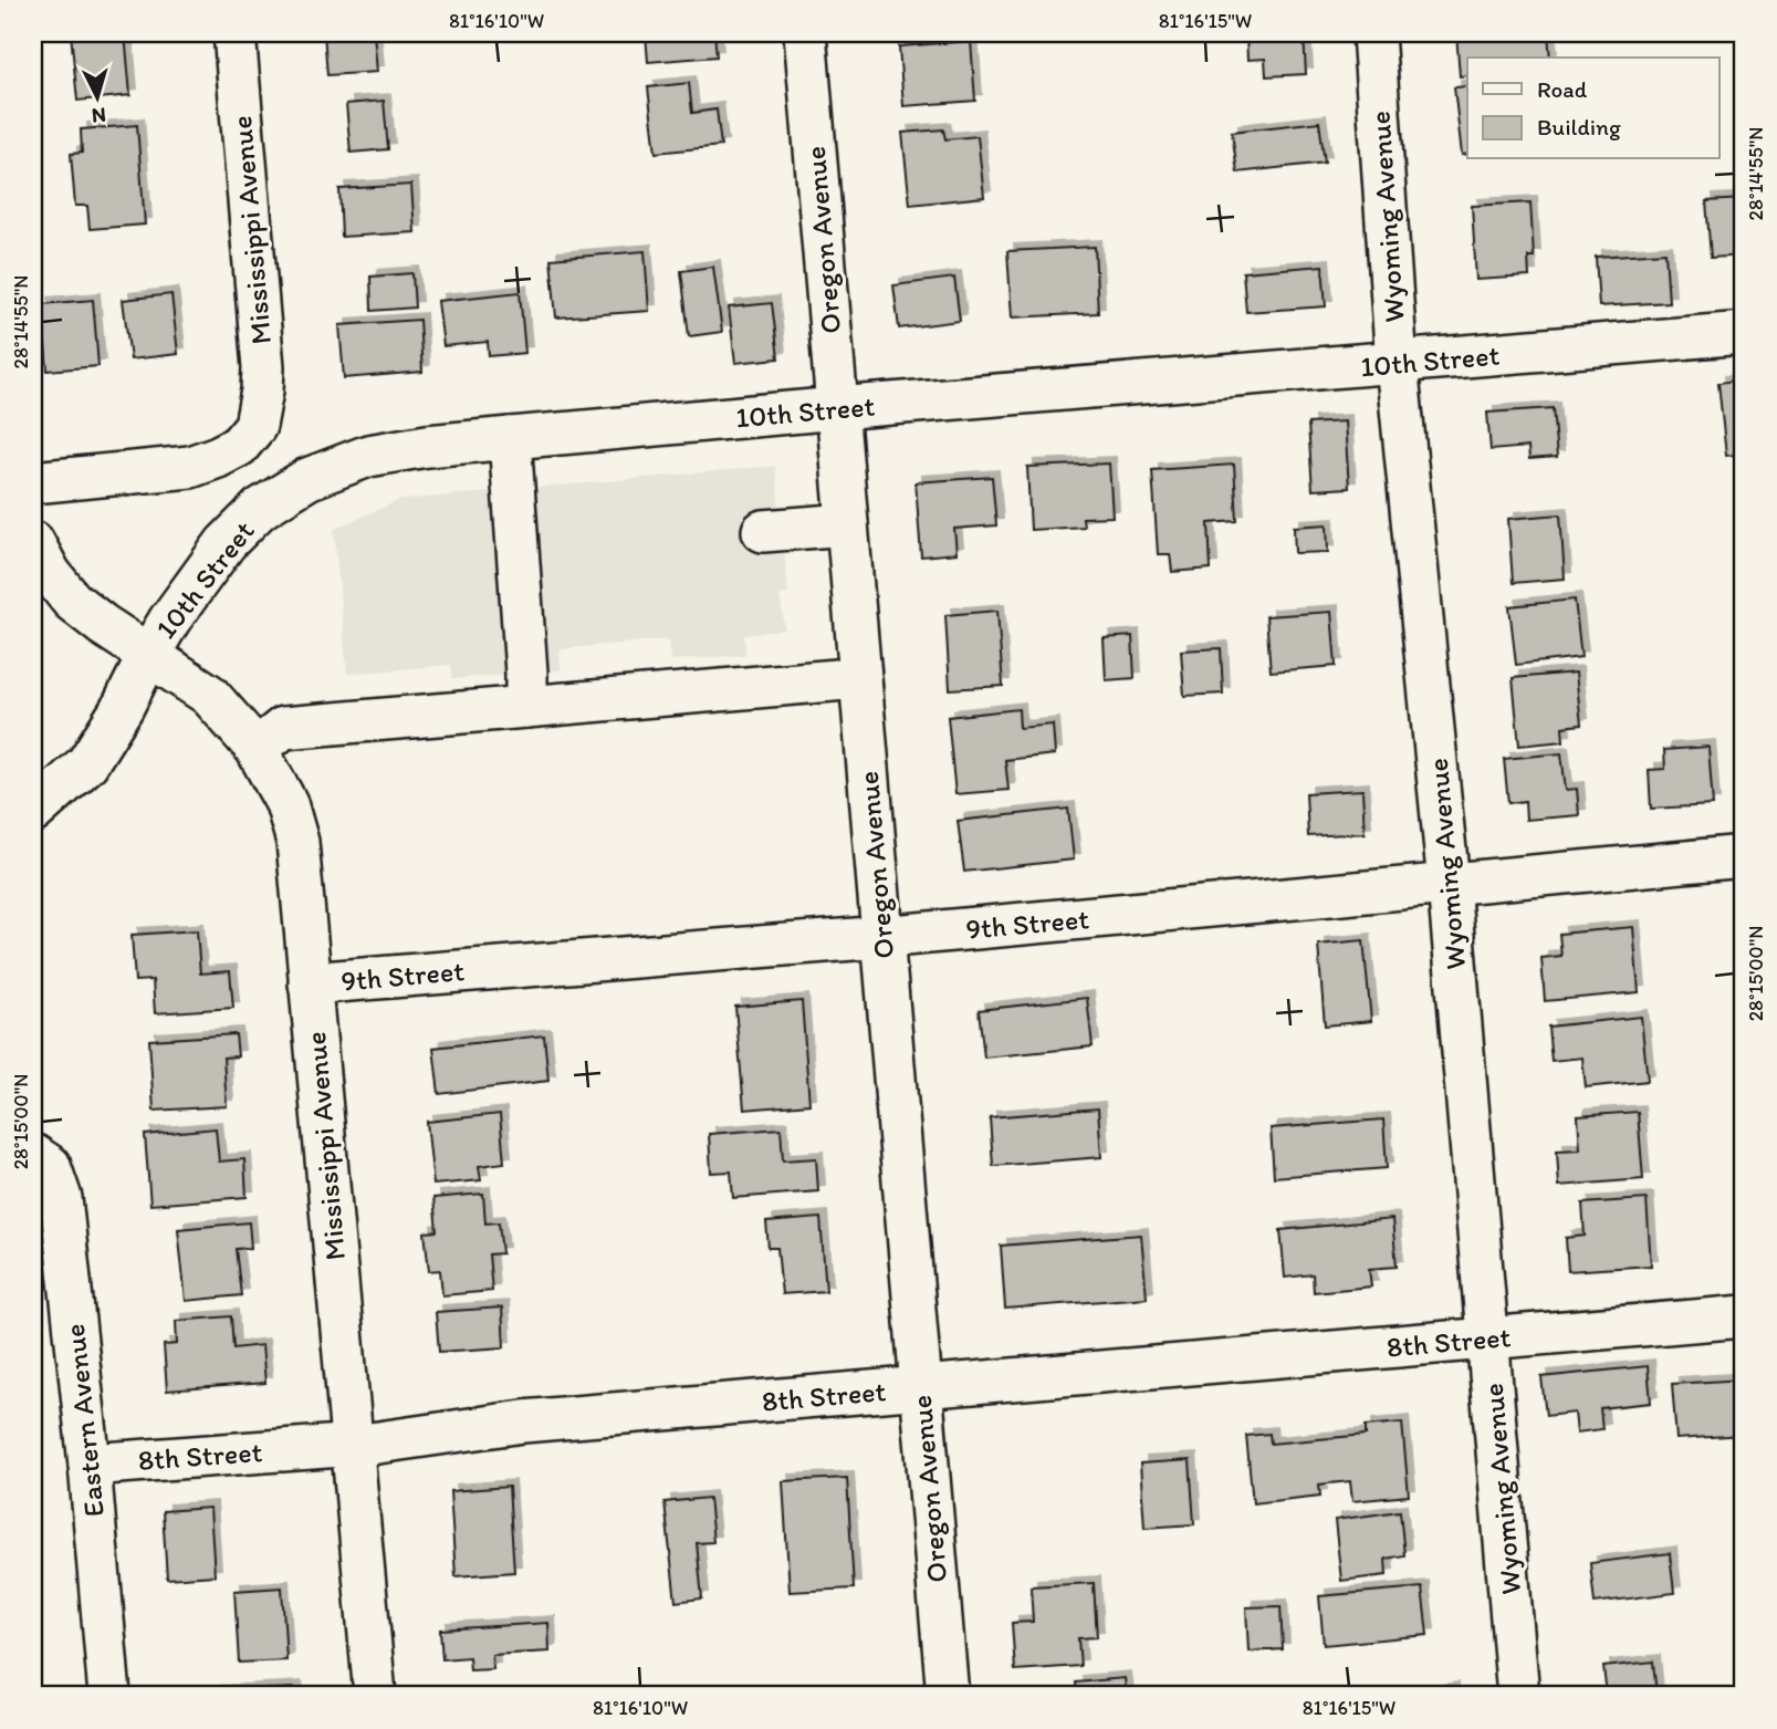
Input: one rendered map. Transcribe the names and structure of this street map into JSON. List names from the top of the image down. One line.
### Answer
{"streets":{"street":["Wyoming Avenue","Mississippi Avenue","Oregon Avenue","10th Street","9th Street","8th Street","Eastern Avenue"]},"crossings":[["Wyoming Avenue","10th Street"],["Wyoming Avenue","9th Street"],["Wyoming Avenue","8th Street"],["Mississippi Avenue","10th Street"],["Mississippi Avenue","9th Street"],["Mississippi Avenue","8th Street"],["Oregon Avenue","10th Street"],["Oregon Avenue","9th Street"],["Oregon Avenue","8th Street"],["8th Street","Eastern Avenue"]],"legend":["Road","Building"],"north":"bottom","coordinates":["81°16'10\"W","81°16'15\"W","28°14'55\"N","28°15'00\"N"]}
